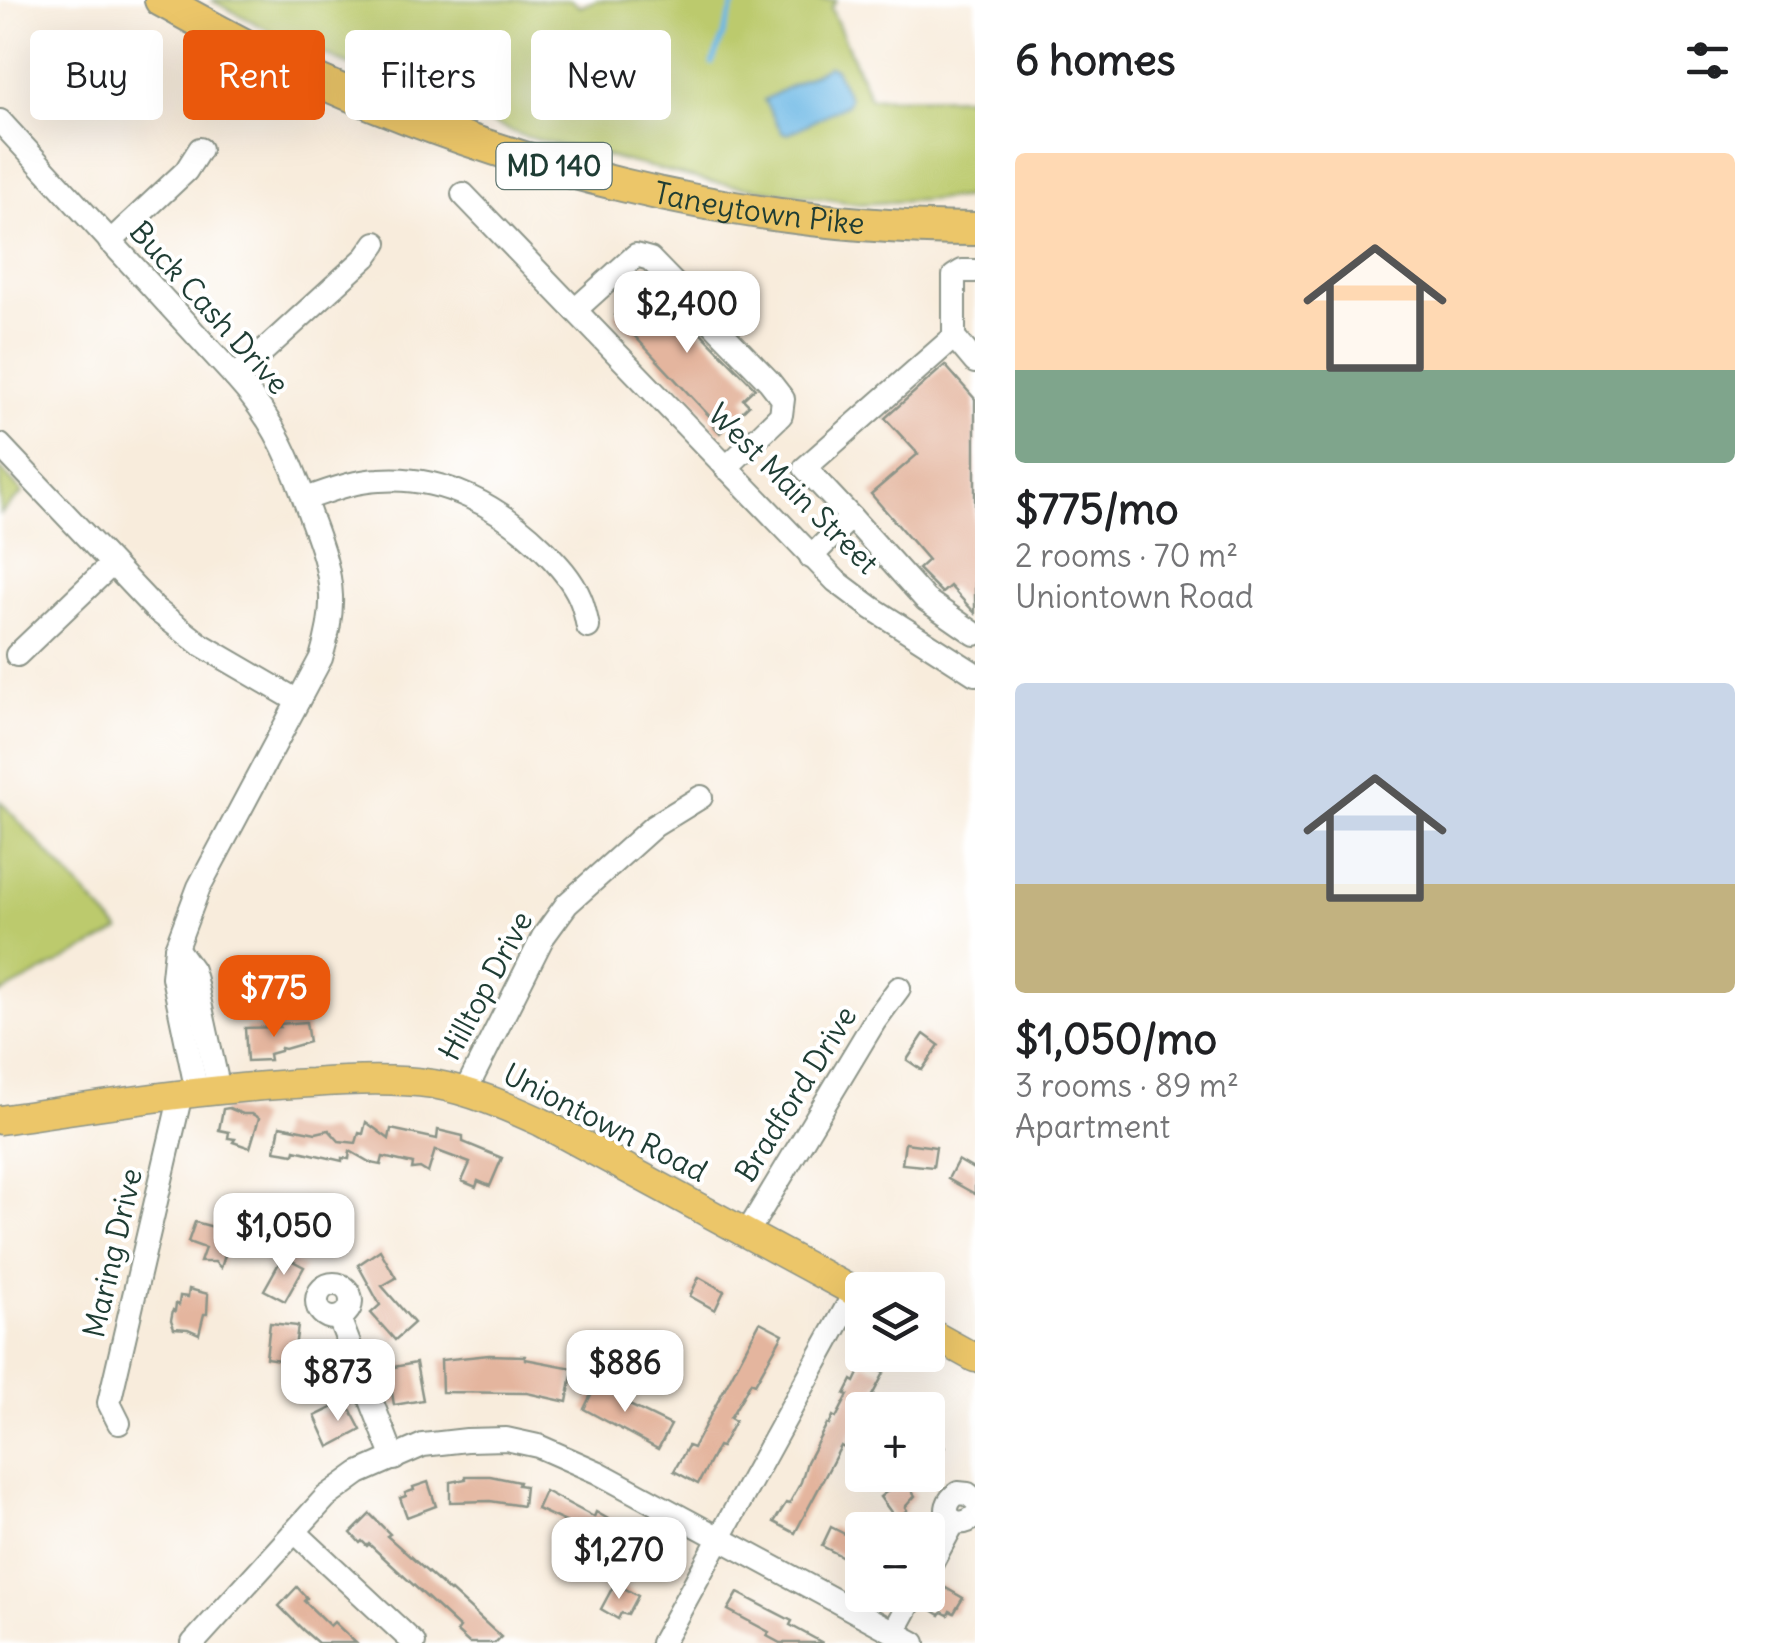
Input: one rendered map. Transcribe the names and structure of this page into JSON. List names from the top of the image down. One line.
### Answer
{"streets":{"highway":["MD 140","Taneytown Pike"],"main road":["Uniontown Road"],"street":["Buck Cash Drive","West Main Street","Hilltop Drive","Bradford Drive","Maring Drive"]},"crossings":[["Buck Cash Drive","Uniontown Road"],["Buck Cash Drive","Maring Drive"],["Hilltop Drive","Uniontown Road"],["Bradford Drive","Uniontown Road"],["Uniontown Road","Maring Drive"]],"page":{"heading":"6 homes","chip":["Buy","Rent","Filters","New"],"list":[{"name":"$775/mo","note":"2 rooms · 70 m² · Uniontown Road"},{"name":"$1,050/mo","note":"3 rooms · 89 m² · Apartment"}],"price":["$2,400","$775","$1,050","$886","$873","$1,270"],"map_buttons":["+","−"]}}
